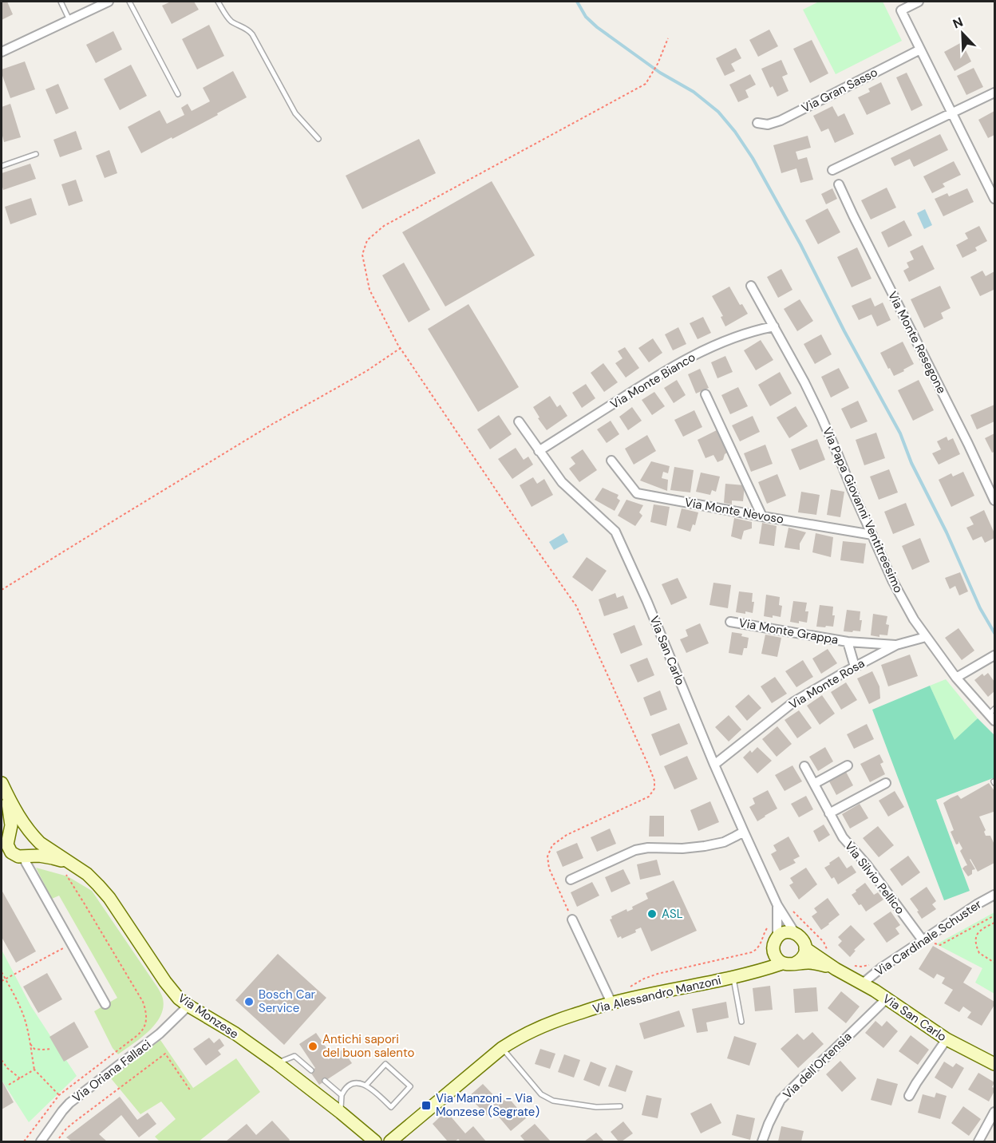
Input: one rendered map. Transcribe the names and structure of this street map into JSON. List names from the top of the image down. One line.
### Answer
{"streets":{"street":["Via Gran Sasso","Via Monte Resegone","Via Monte Bianco","Via Papa Giovanni Ventitreesimo","Via Monte Nevoso","Via Monte Grappa","Via San Carlo","Via Monte Rosa","Via Silvio Pellico","Via Cardinale Schuster","Via Alessandro Manzoni","Via Monzese","Via dell'Ortensia","Via Oriana Fallaci"]},"crossings":[["Via Monte Bianco","Via Papa Giovanni Ventitreesimo"],["Via Monte Bianco","Via San Carlo"],["Via Papa Giovanni Ventitreesimo","Via Monte Nevoso"],["Via Papa Giovanni Ventitreesimo","Via Monte Rosa"],["Via Monte Grappa","Via Monte Rosa"],["Via San Carlo","Via Monte Rosa"],["Via San Carlo","Via Cardinale Schuster"],["Via San Carlo","Via Alessandro Manzoni"],["Via San Carlo","Via dell'Ortensia"],["Via Silvio Pellico","Via Cardinale Schuster"],["Via Monzese","Via Oriana Fallaci"]],"places":{"other":["ASL","Bosch Car Service","Antichi sapori del buon salento"],"transit":["Via Manzoni - Via Monzese (Segrate)"]},"north":"top left"}
